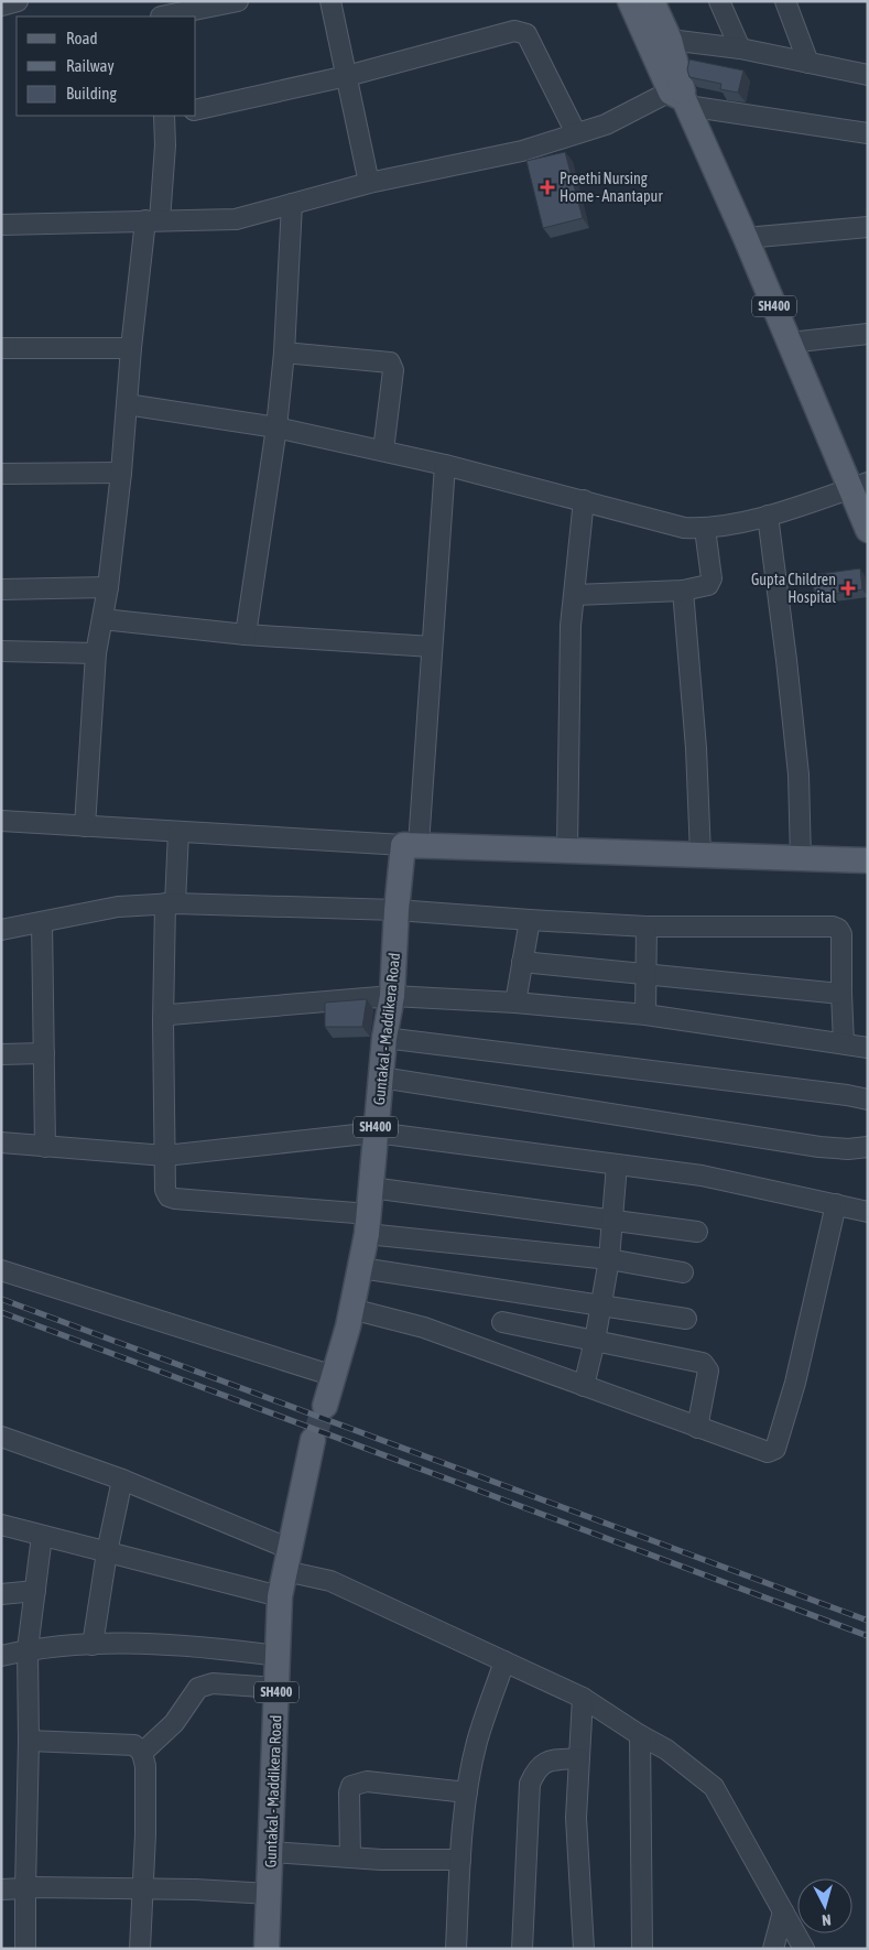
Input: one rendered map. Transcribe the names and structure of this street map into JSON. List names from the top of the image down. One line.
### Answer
{"streets":{"main road":["SH400","Guntakal - Maddikera Road"]},"places":{"health":["Preethi Nursing Home - Anantapur","Gupta Children Hospital"]},"legend":["Road","Railway","Building"],"north":"bottom"}
